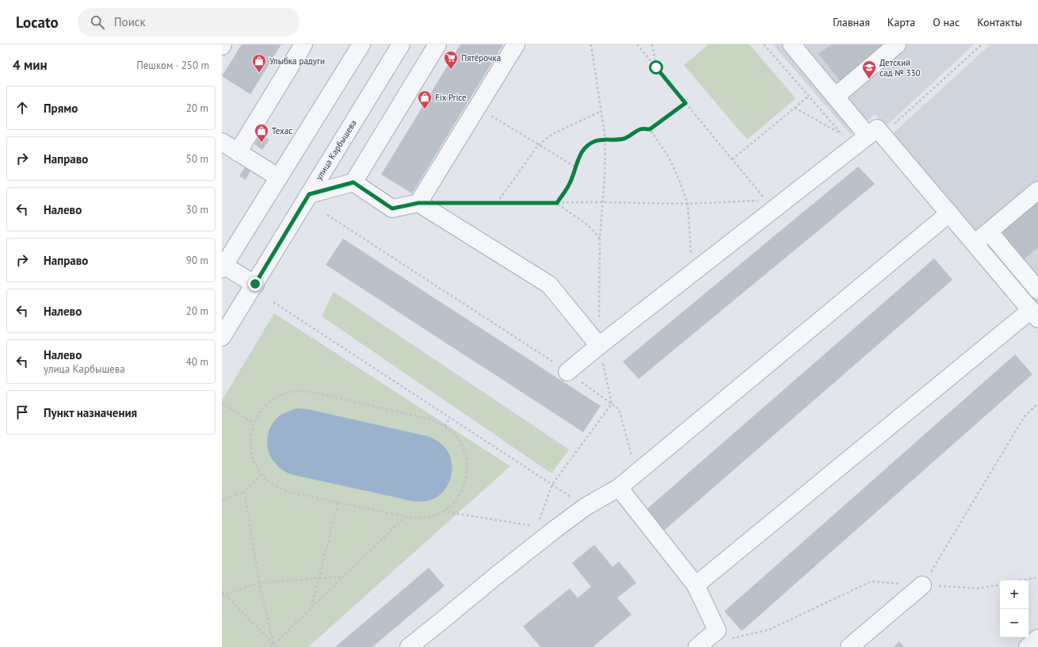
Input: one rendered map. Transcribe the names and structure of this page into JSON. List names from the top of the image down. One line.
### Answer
{"streets":{"street":["улица Карбышева"]},"places":{"supermarket":["Пятёрочка"],"shop":["Улыбка радуги","Fix Price","Техас"],"school or university":["Детский сад № 330"]},"page":{"header":"Locato","search":"Поиск","nav":["Главная","Карта","О нас","Контакты"],"heading":["4 мин","Пешком · 250 m"],"list":[["Прямо","20 m"],["Направо","50 m"],["Налево","30 m"],["Направо","90 m"],["Налево","20 m"],["Налево","улица Карбышева","40 m"],"Пункт назначения"],"map_buttons":["+","−"]}}
